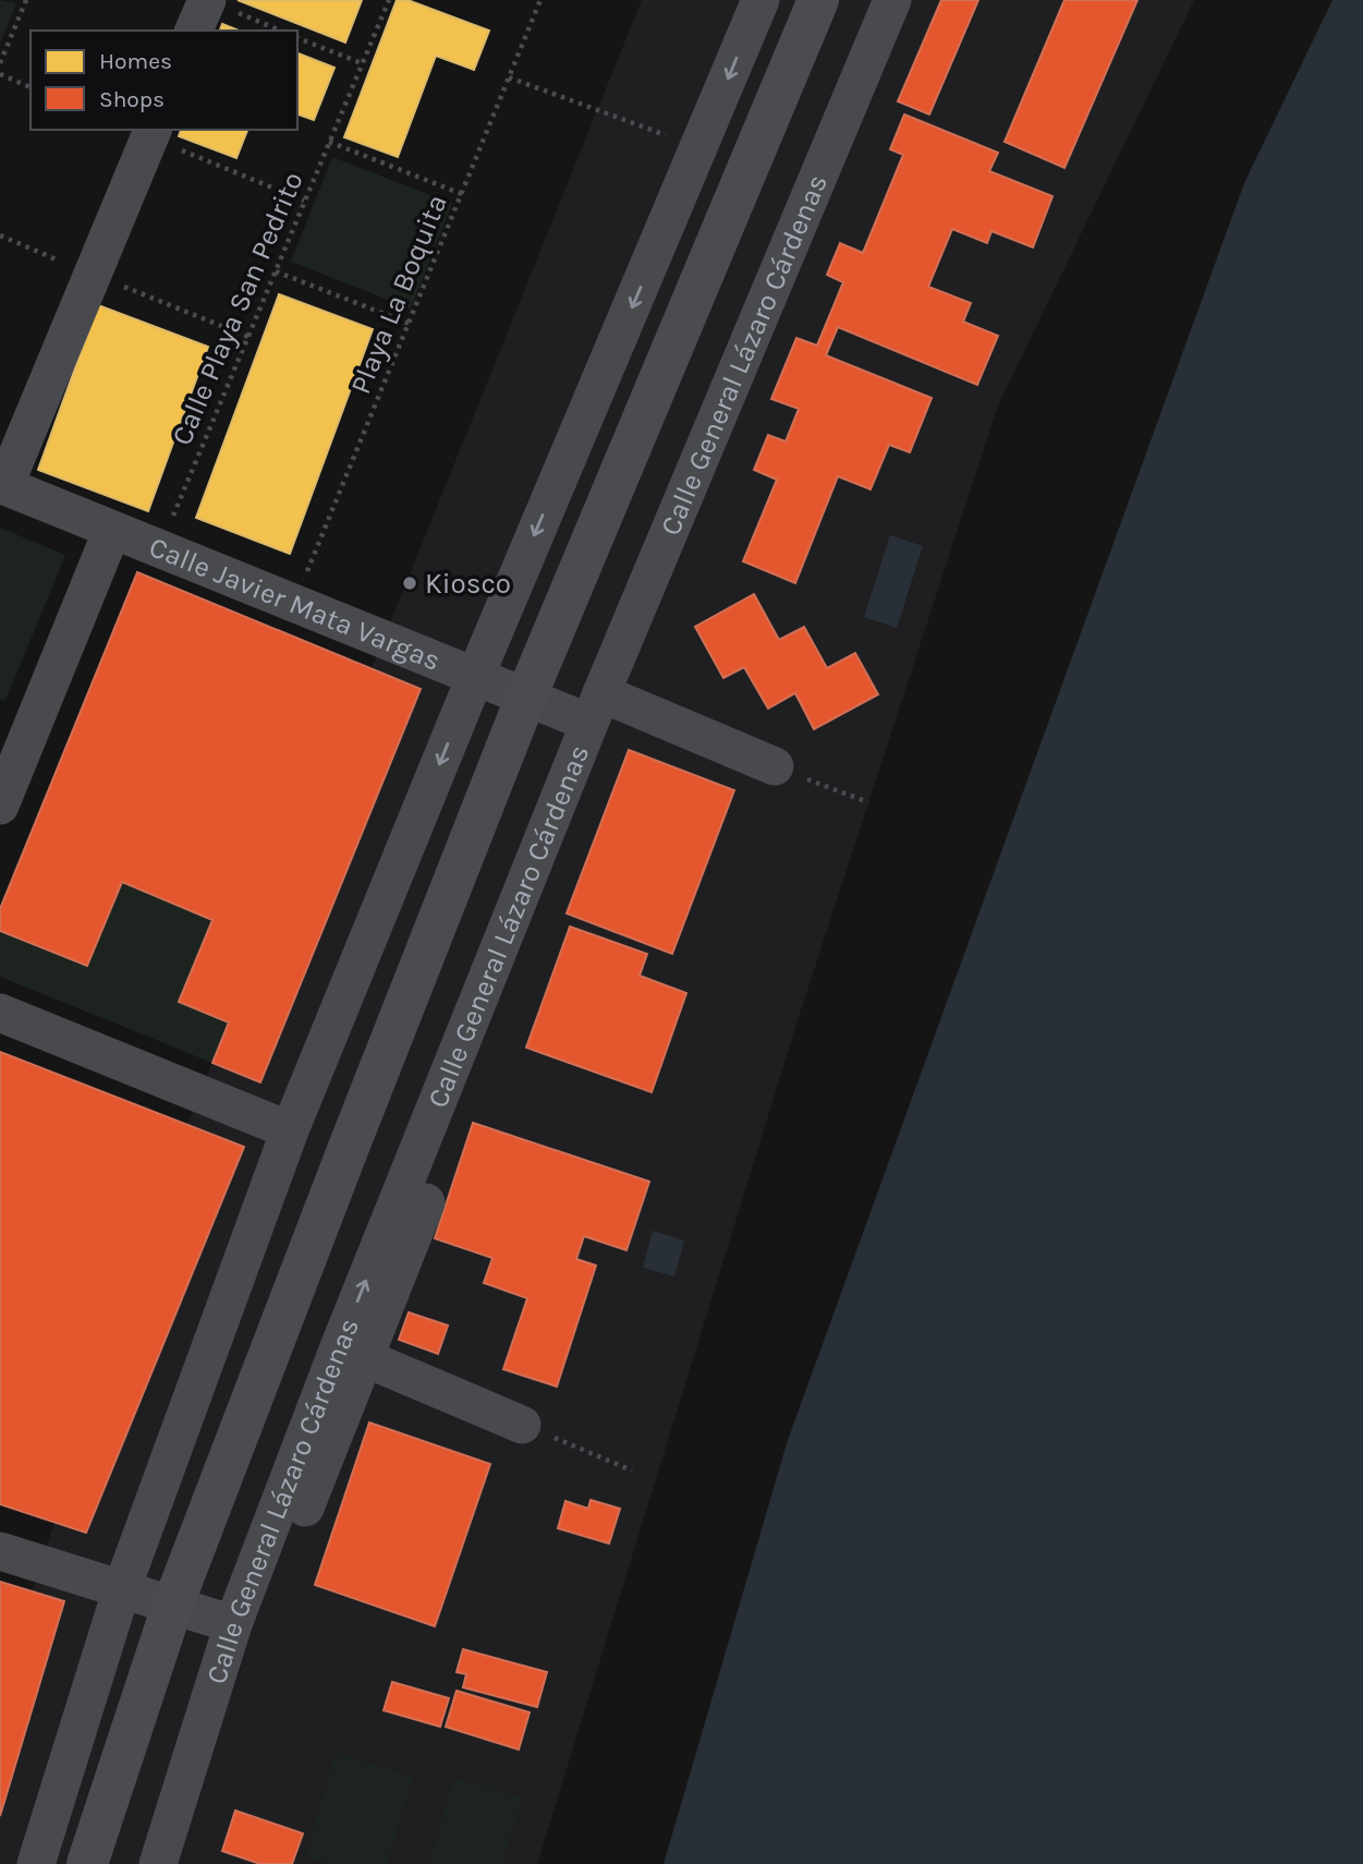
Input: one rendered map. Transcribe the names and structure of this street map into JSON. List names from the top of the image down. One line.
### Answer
{"streets":{"street":["Calle General Lázaro Cárdenas","Calle Javier Mata Vargas"],"path":["Playa La Boquita","Calle Playa San Pedrito"]},"crossings":[["Playa La Boquita","Calle Javier Mata Vargas"],["Calle Playa San Pedrito","Calle Javier Mata Vargas"],["Calle General Lázaro Cárdenas","Calle Javier Mata Vargas"]],"places":["Kiosco"],"legend":["Homes","Shops"]}
